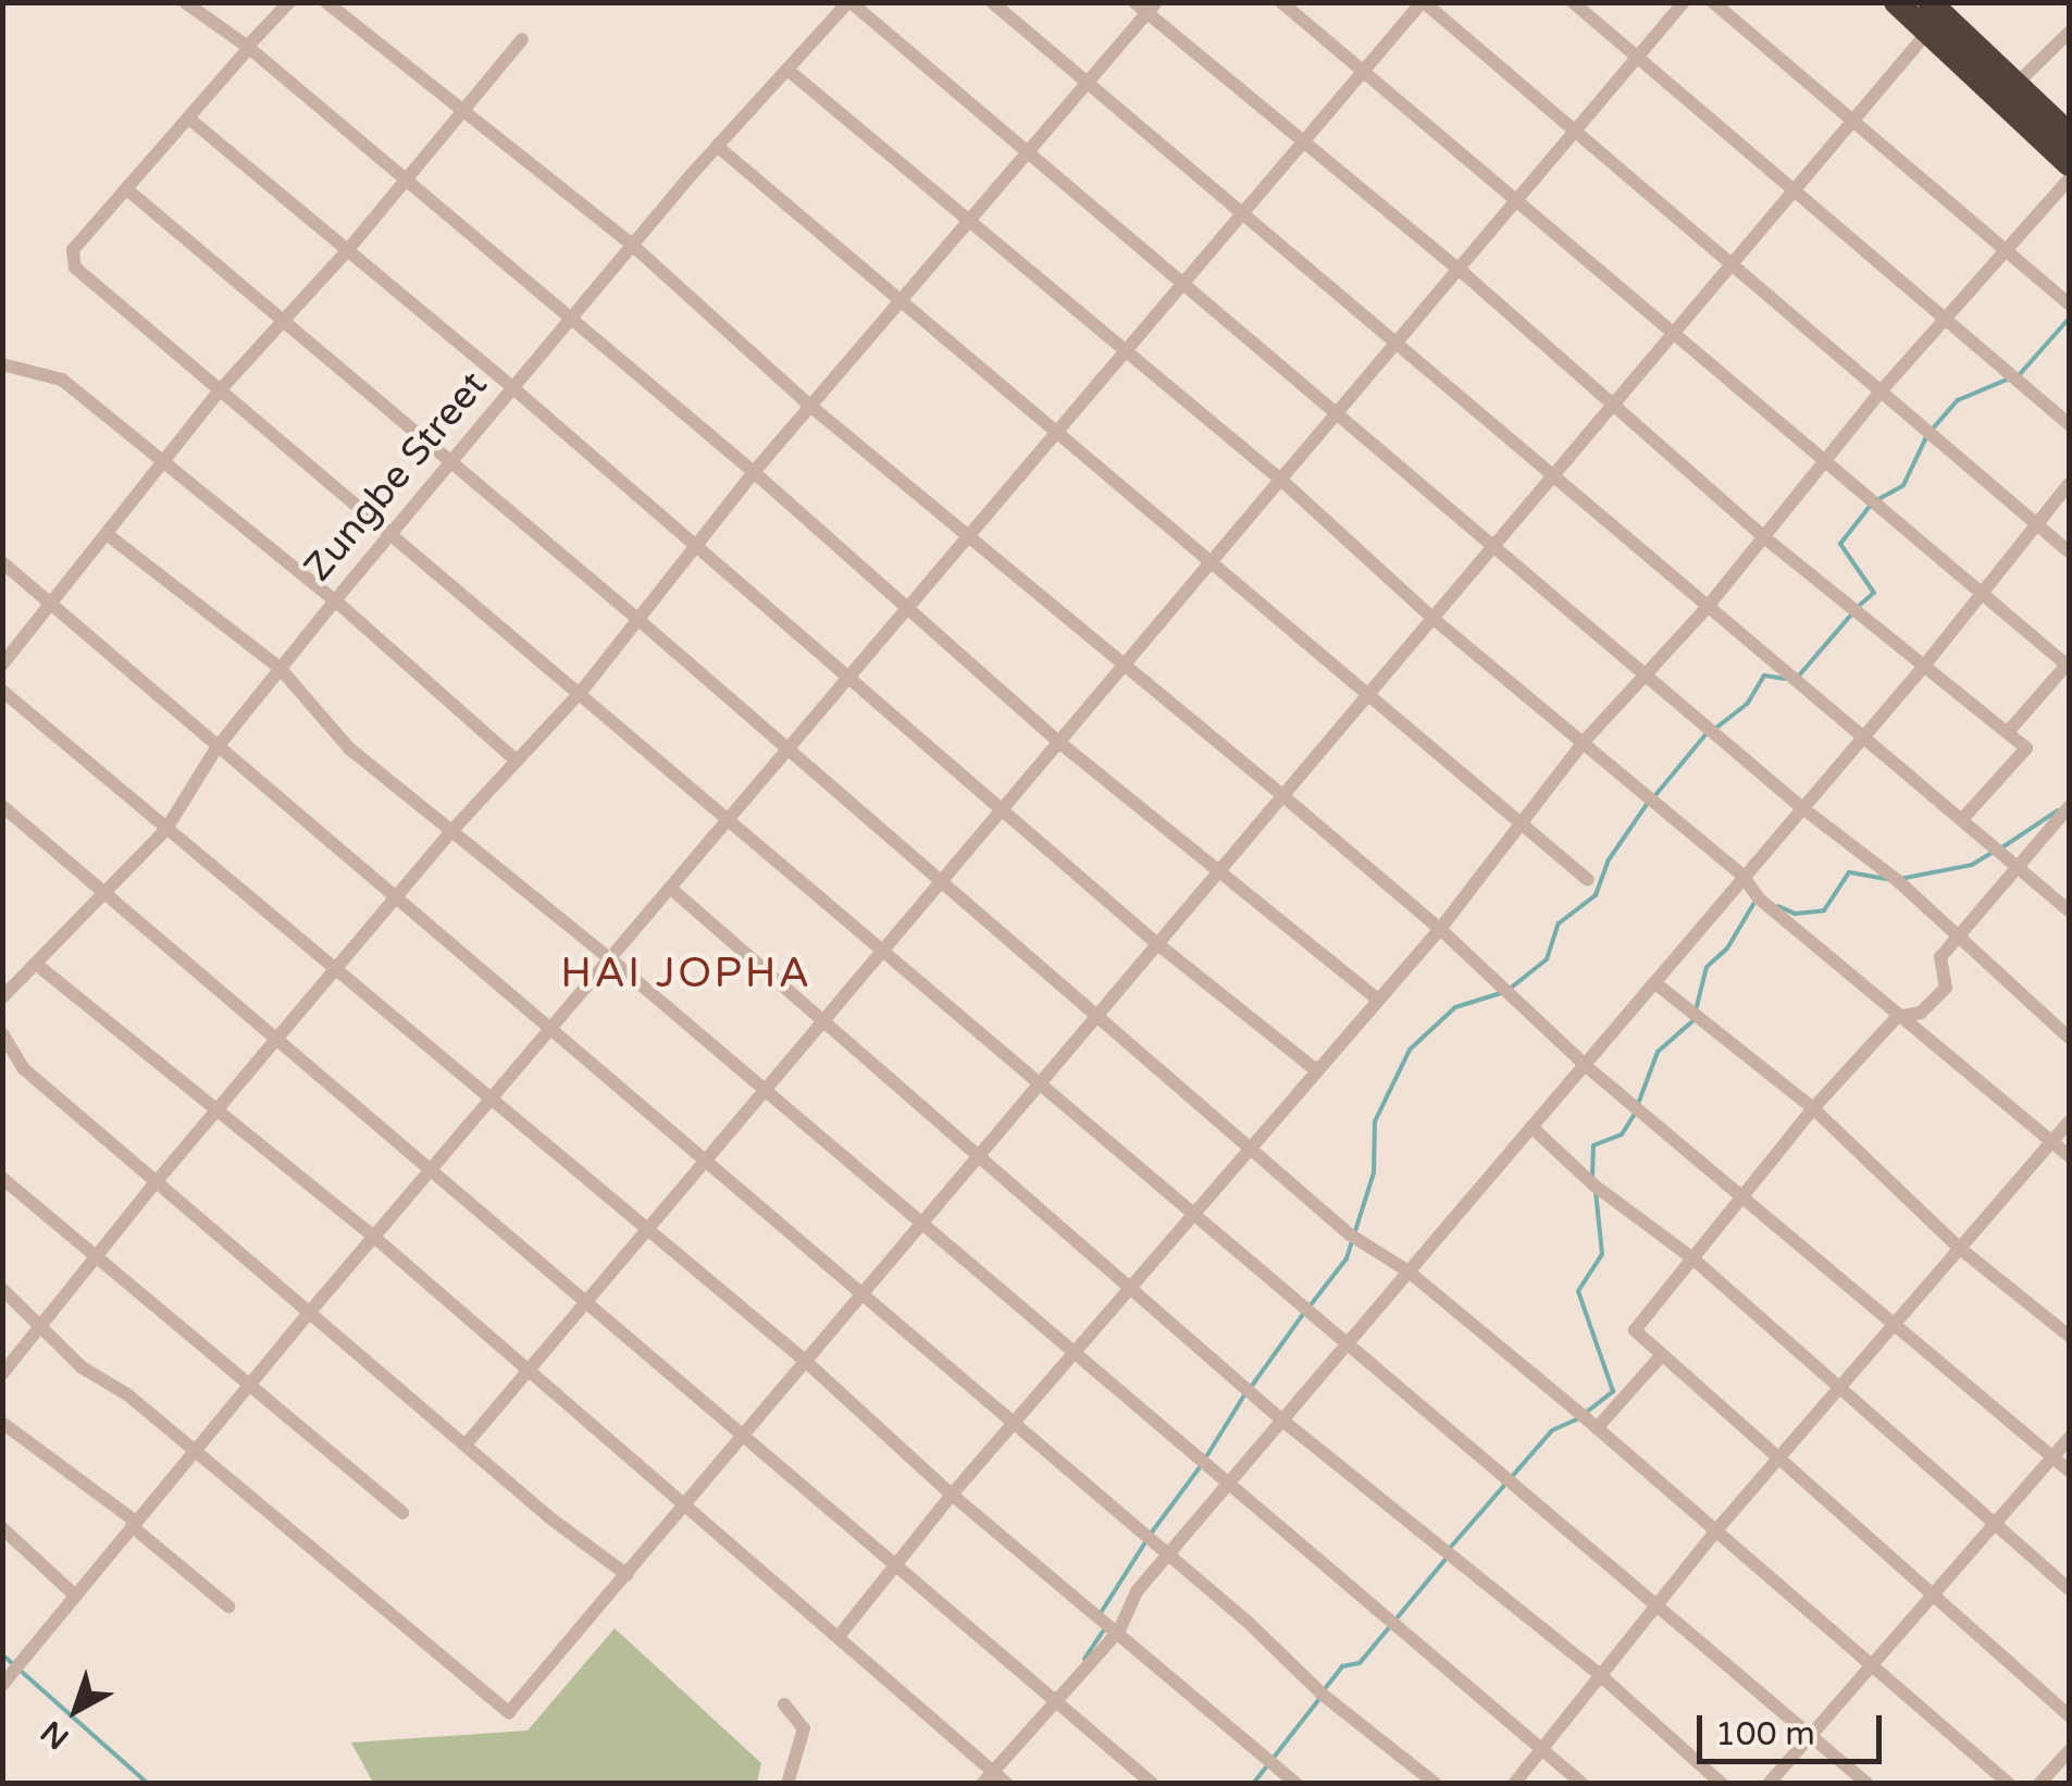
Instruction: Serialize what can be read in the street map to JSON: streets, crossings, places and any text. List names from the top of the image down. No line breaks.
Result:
{"streets":{"street":["Zungbe Street"]},"districts":["HAI JOPHA"],"scale_bar":"100 m","north":"bottom left"}
